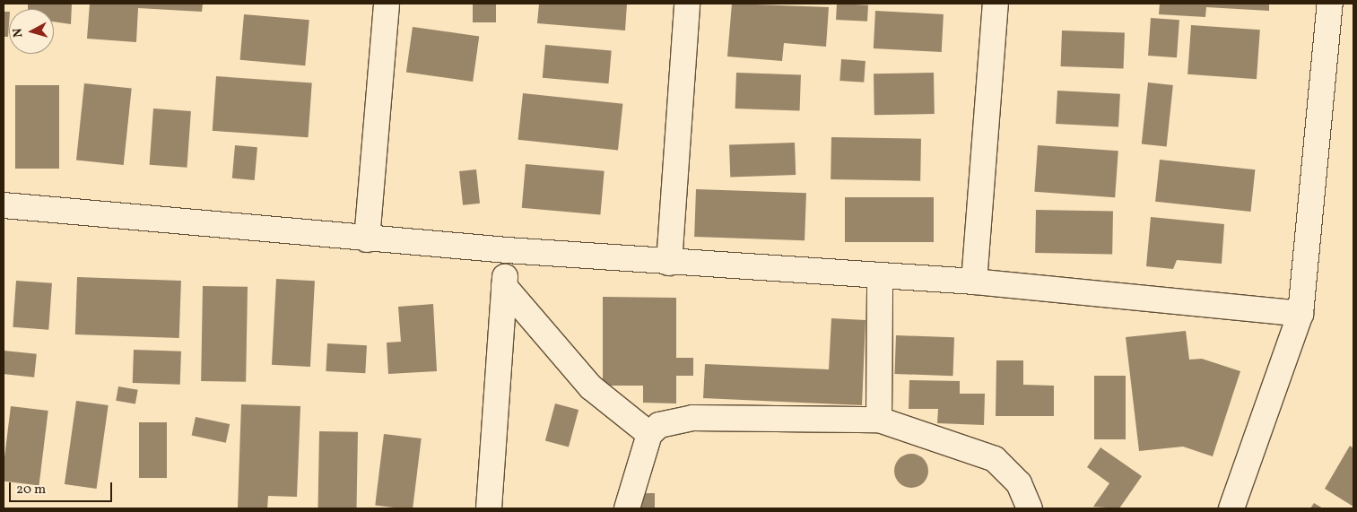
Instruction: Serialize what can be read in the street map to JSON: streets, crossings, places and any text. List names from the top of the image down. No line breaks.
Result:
{"scale_bar":"20 m","north":"left"}
